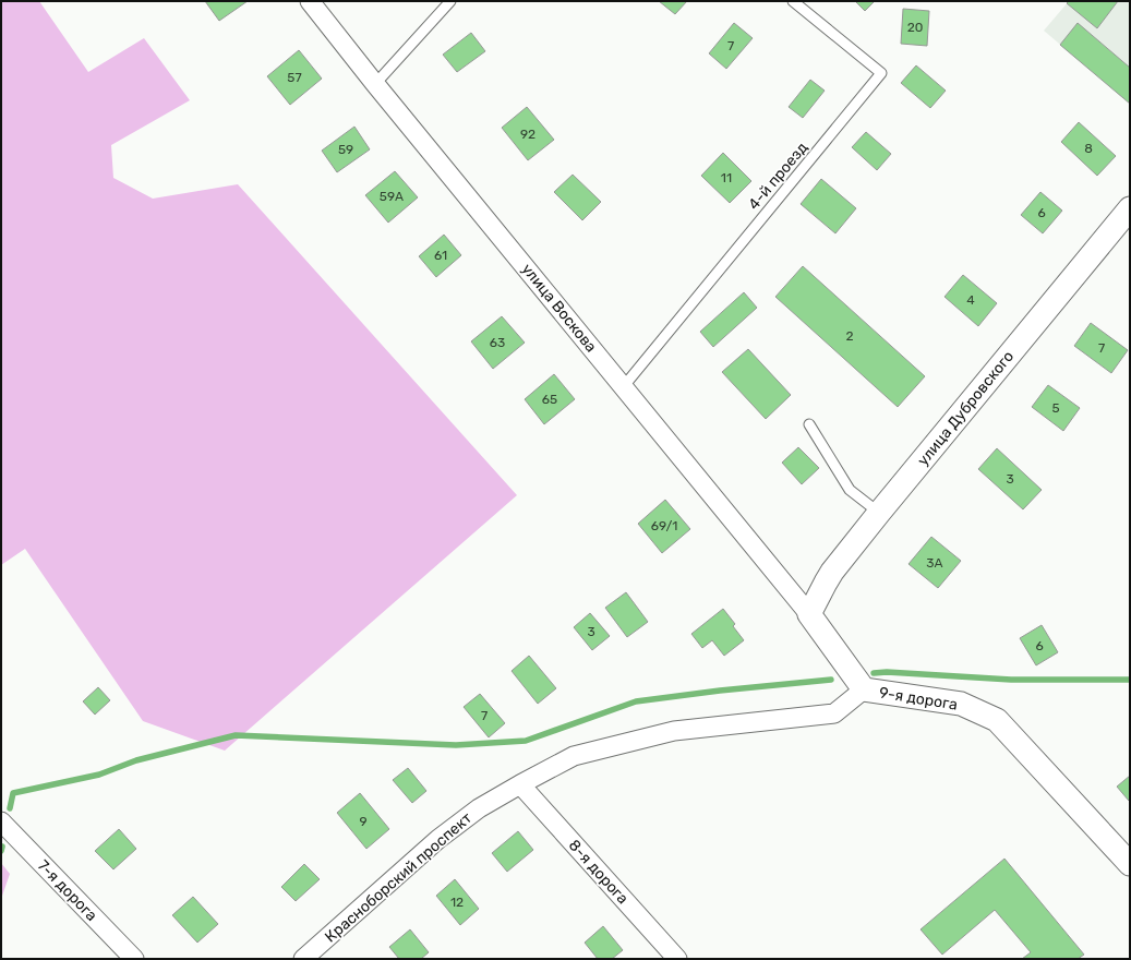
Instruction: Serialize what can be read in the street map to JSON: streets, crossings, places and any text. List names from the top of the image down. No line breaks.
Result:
{"streets":{"street":["улица Воскова","улица Дубровского","9-я дорога","8-я дорога","Красноборский проспект","7-я дорога"],"lane":["4-й проезд"]},"crossings":[["4-й проезд","улица Воскова"],["улица Воскова","улица Дубровского"],["улица Воскова","9-я дорога"],["улица Дубровского","9-я дорога"],["9-я дорога","Красноборский проспект"],["8-я дорога","Красноборский проспект"]],"house_numbers":["20","7","57","92","8","59","11","59А","6","61","4","2","63","7","65","5","3","69/1","3А","3","6","7","9","12"]}
